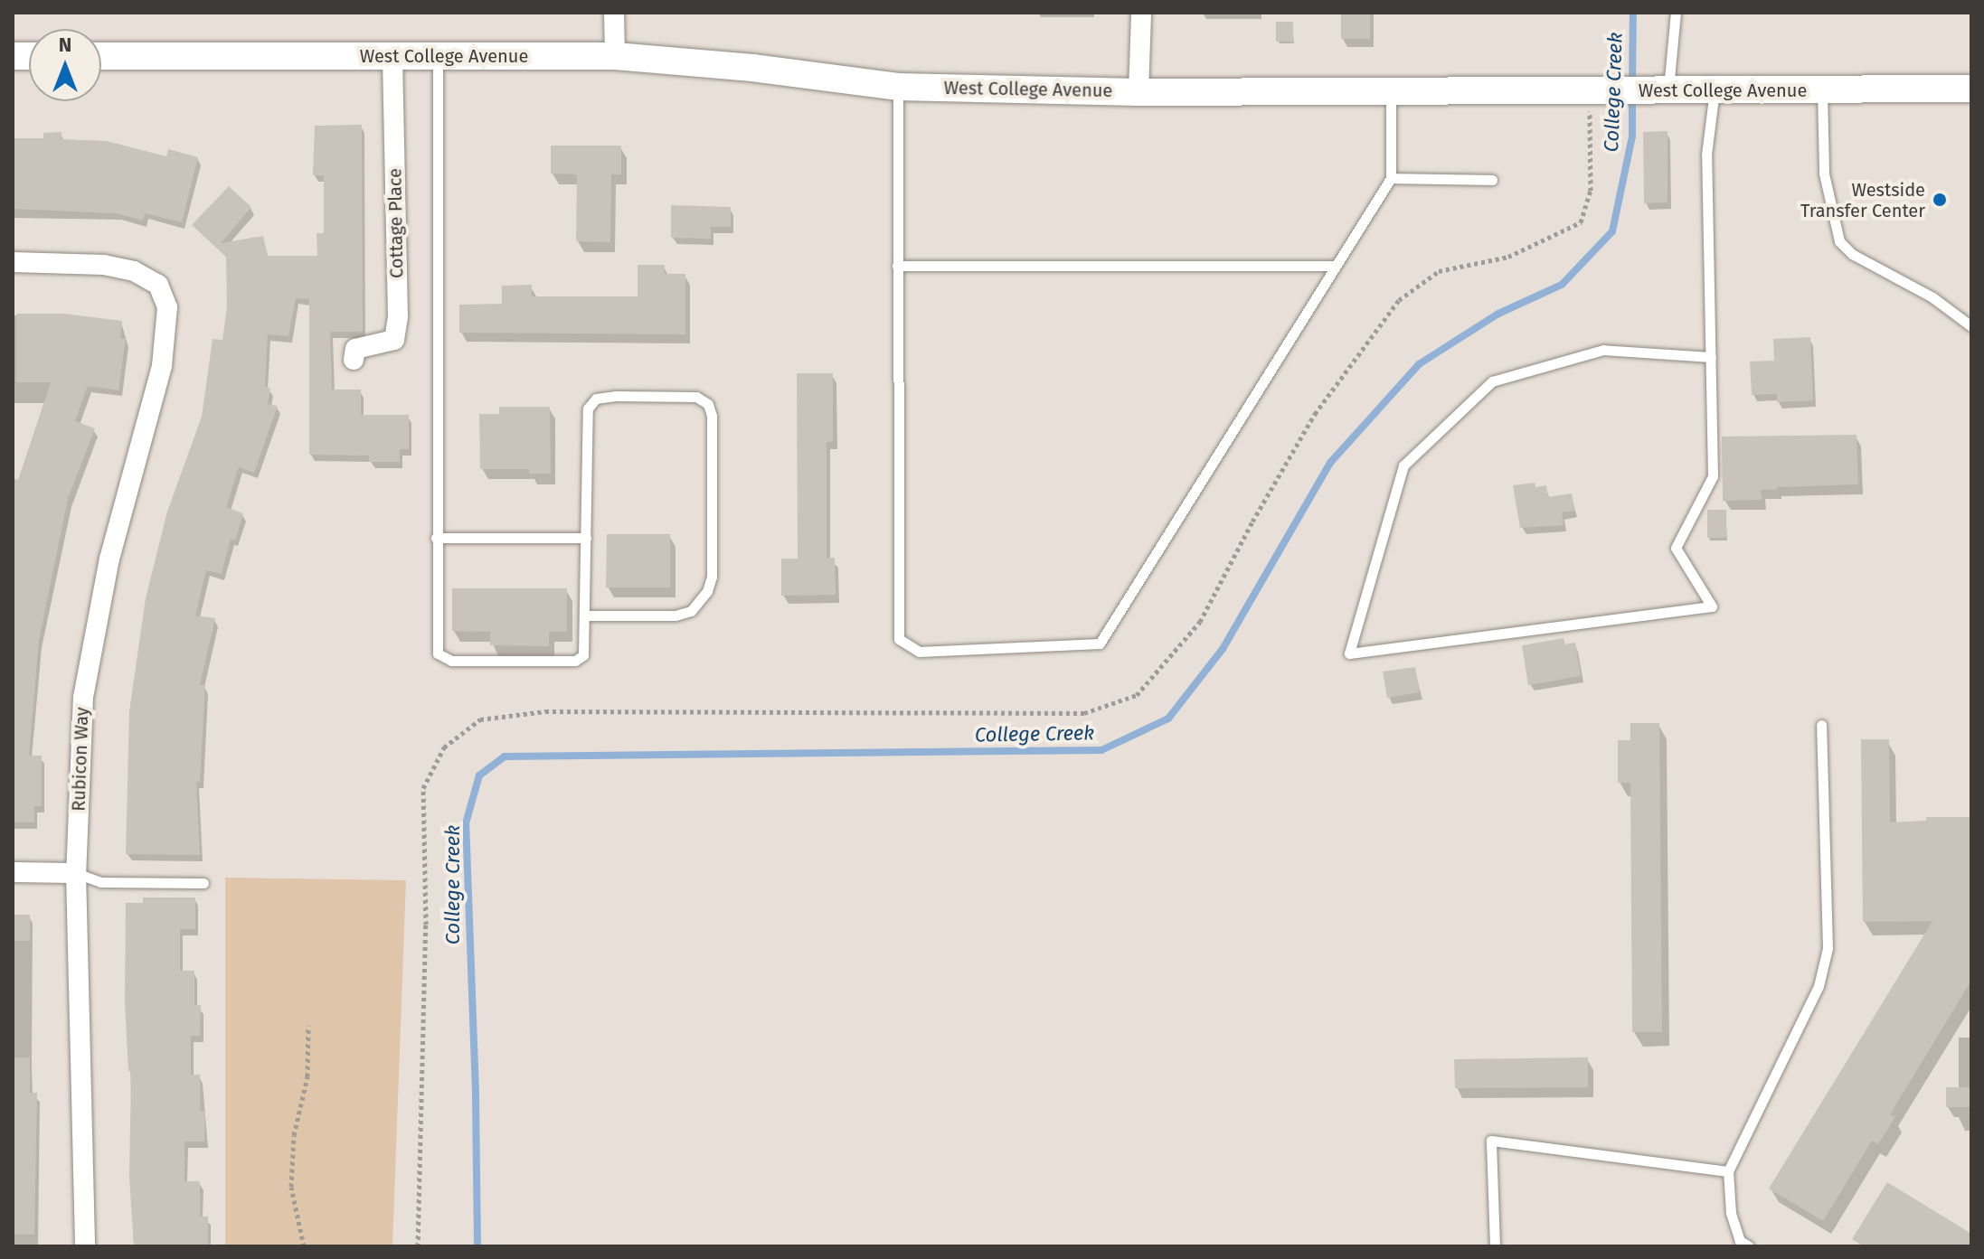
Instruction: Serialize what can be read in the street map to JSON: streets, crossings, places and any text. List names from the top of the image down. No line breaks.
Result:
{"streets":{"main road":["West College Avenue"],"street":["Cottage Place","Rubicon Way"]},"crossings":[["West College Avenue","Cottage Place"]],"water":["College Creek"],"places":["Westside Transfer Center"],"north":"top"}
